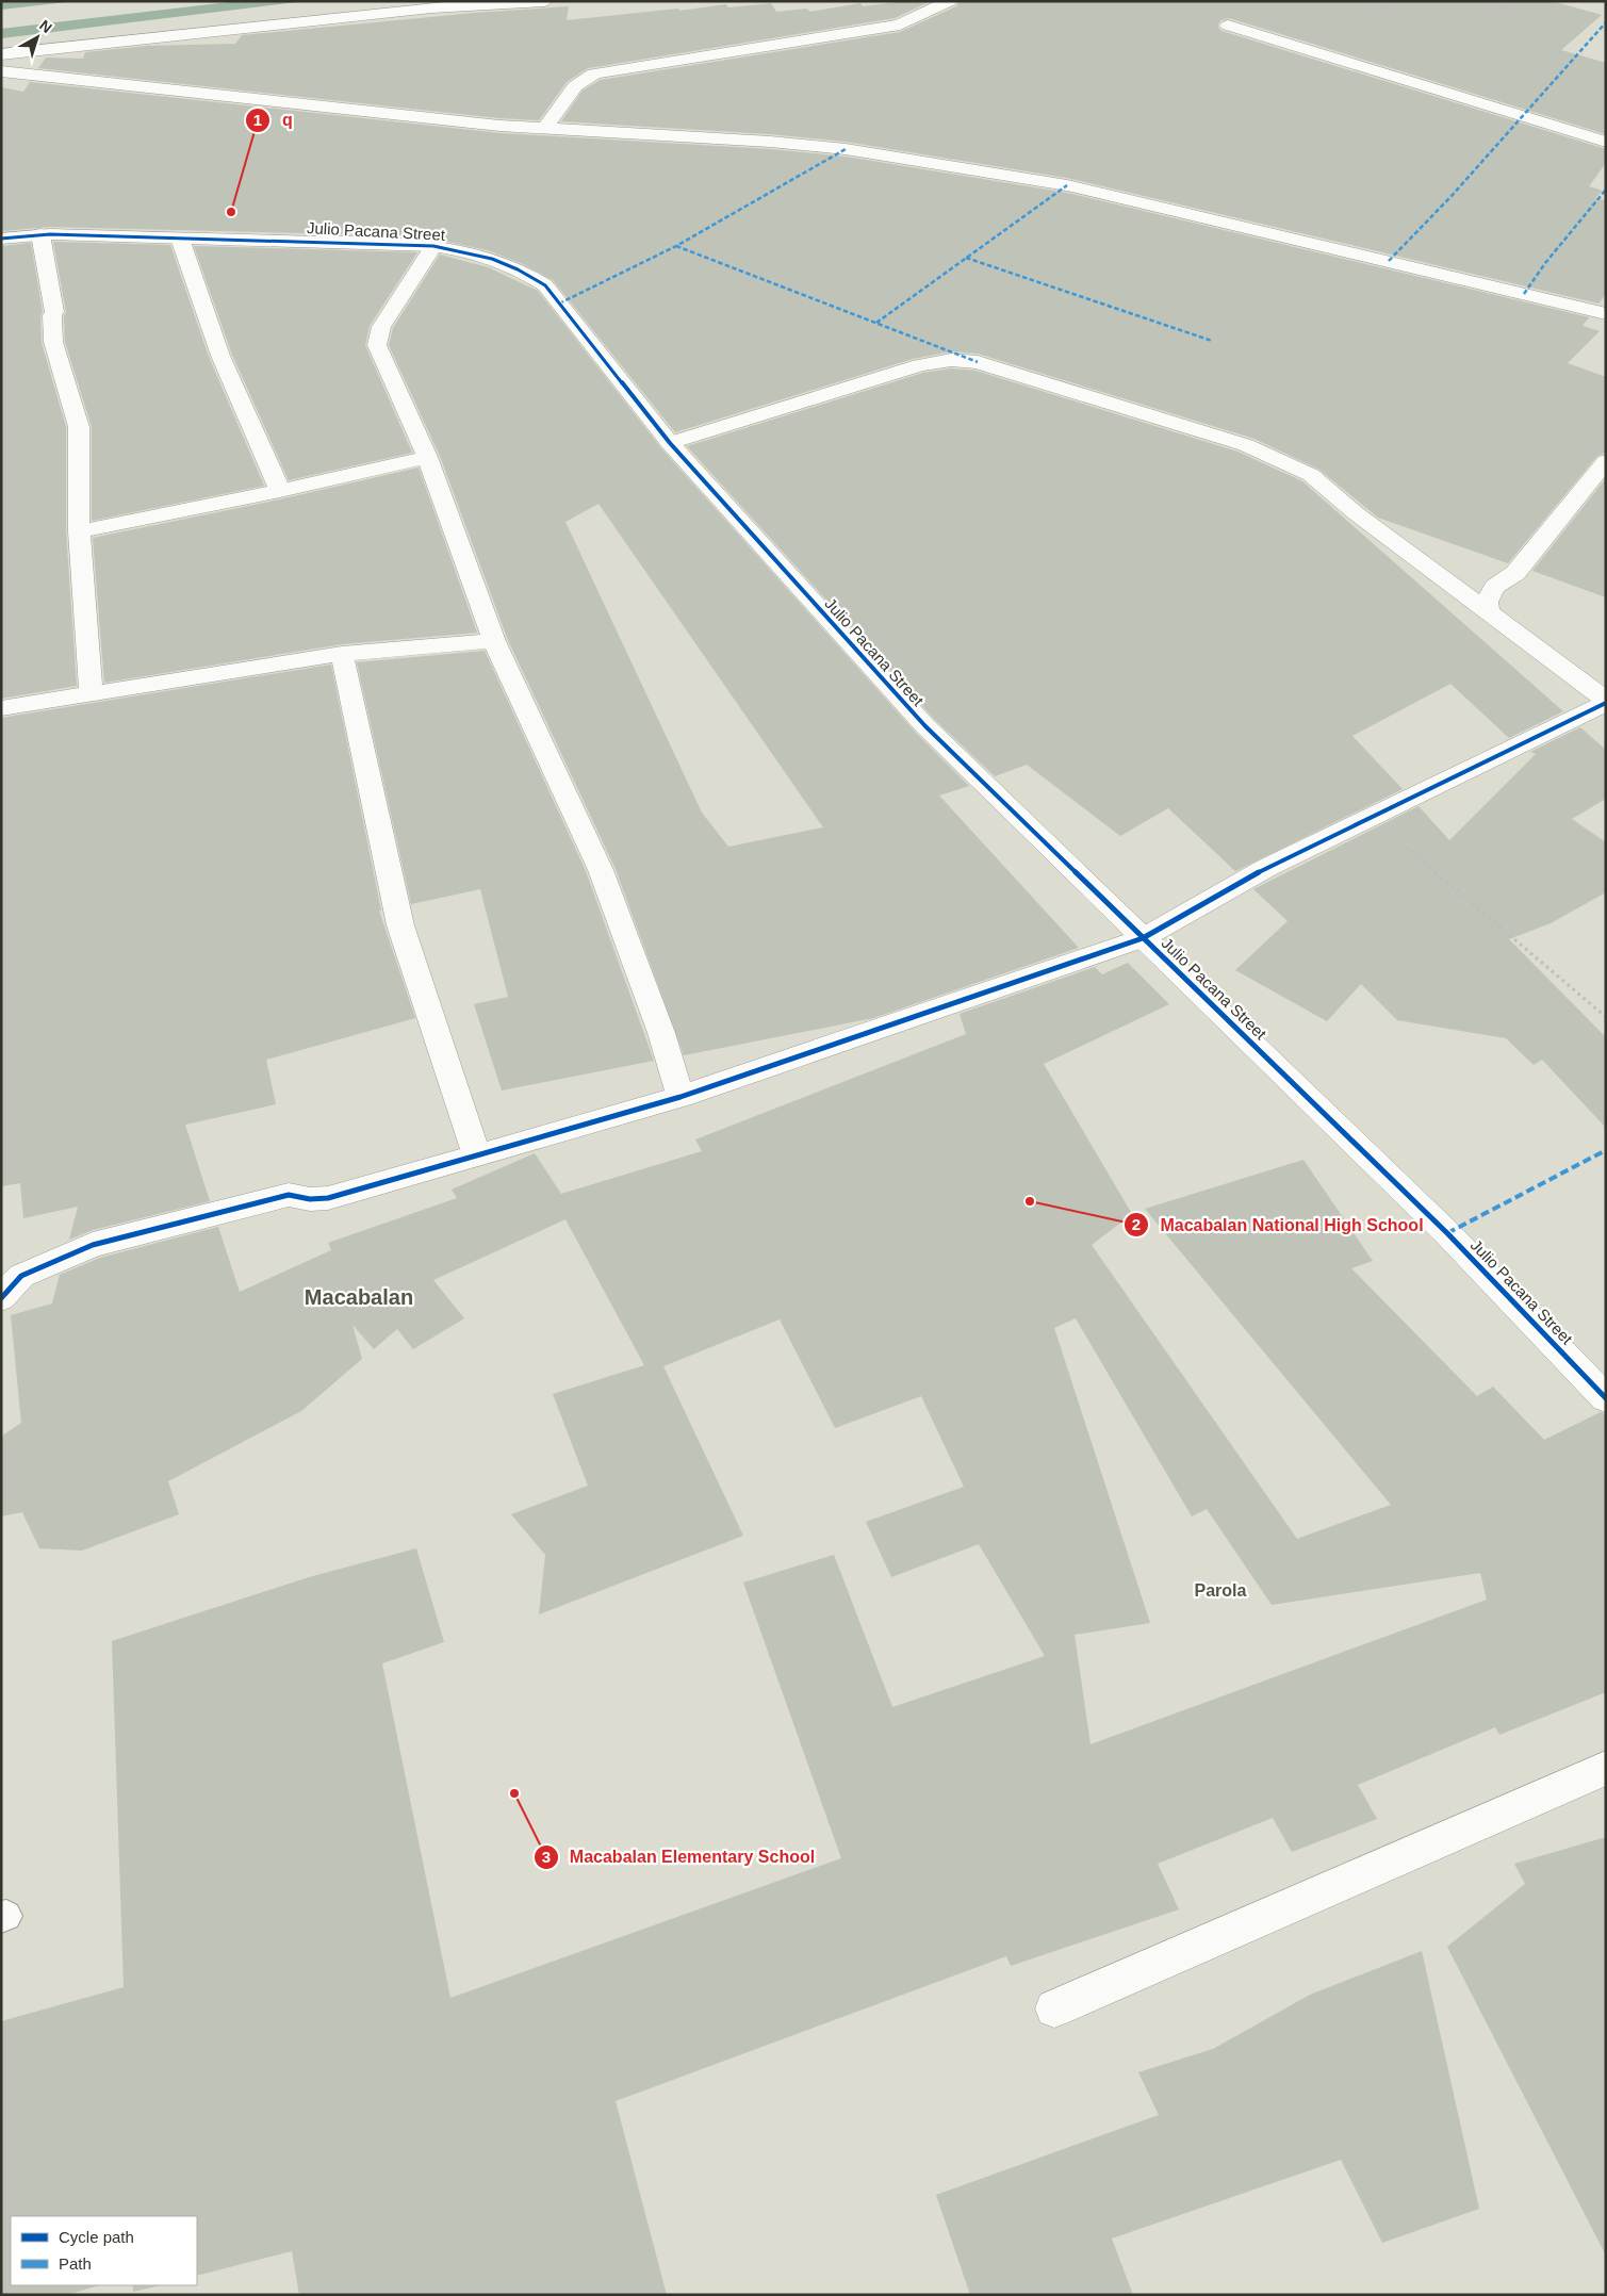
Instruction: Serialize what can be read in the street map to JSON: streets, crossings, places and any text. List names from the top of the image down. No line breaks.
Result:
{"streets":{"street":["Julio Pacana Street"]},"districts":["Macabalan","Parola"],"places":["q","Macabalan National High School","Macabalan Elementary School"],"legend":["Cycle path","Path"],"north":"top right"}
